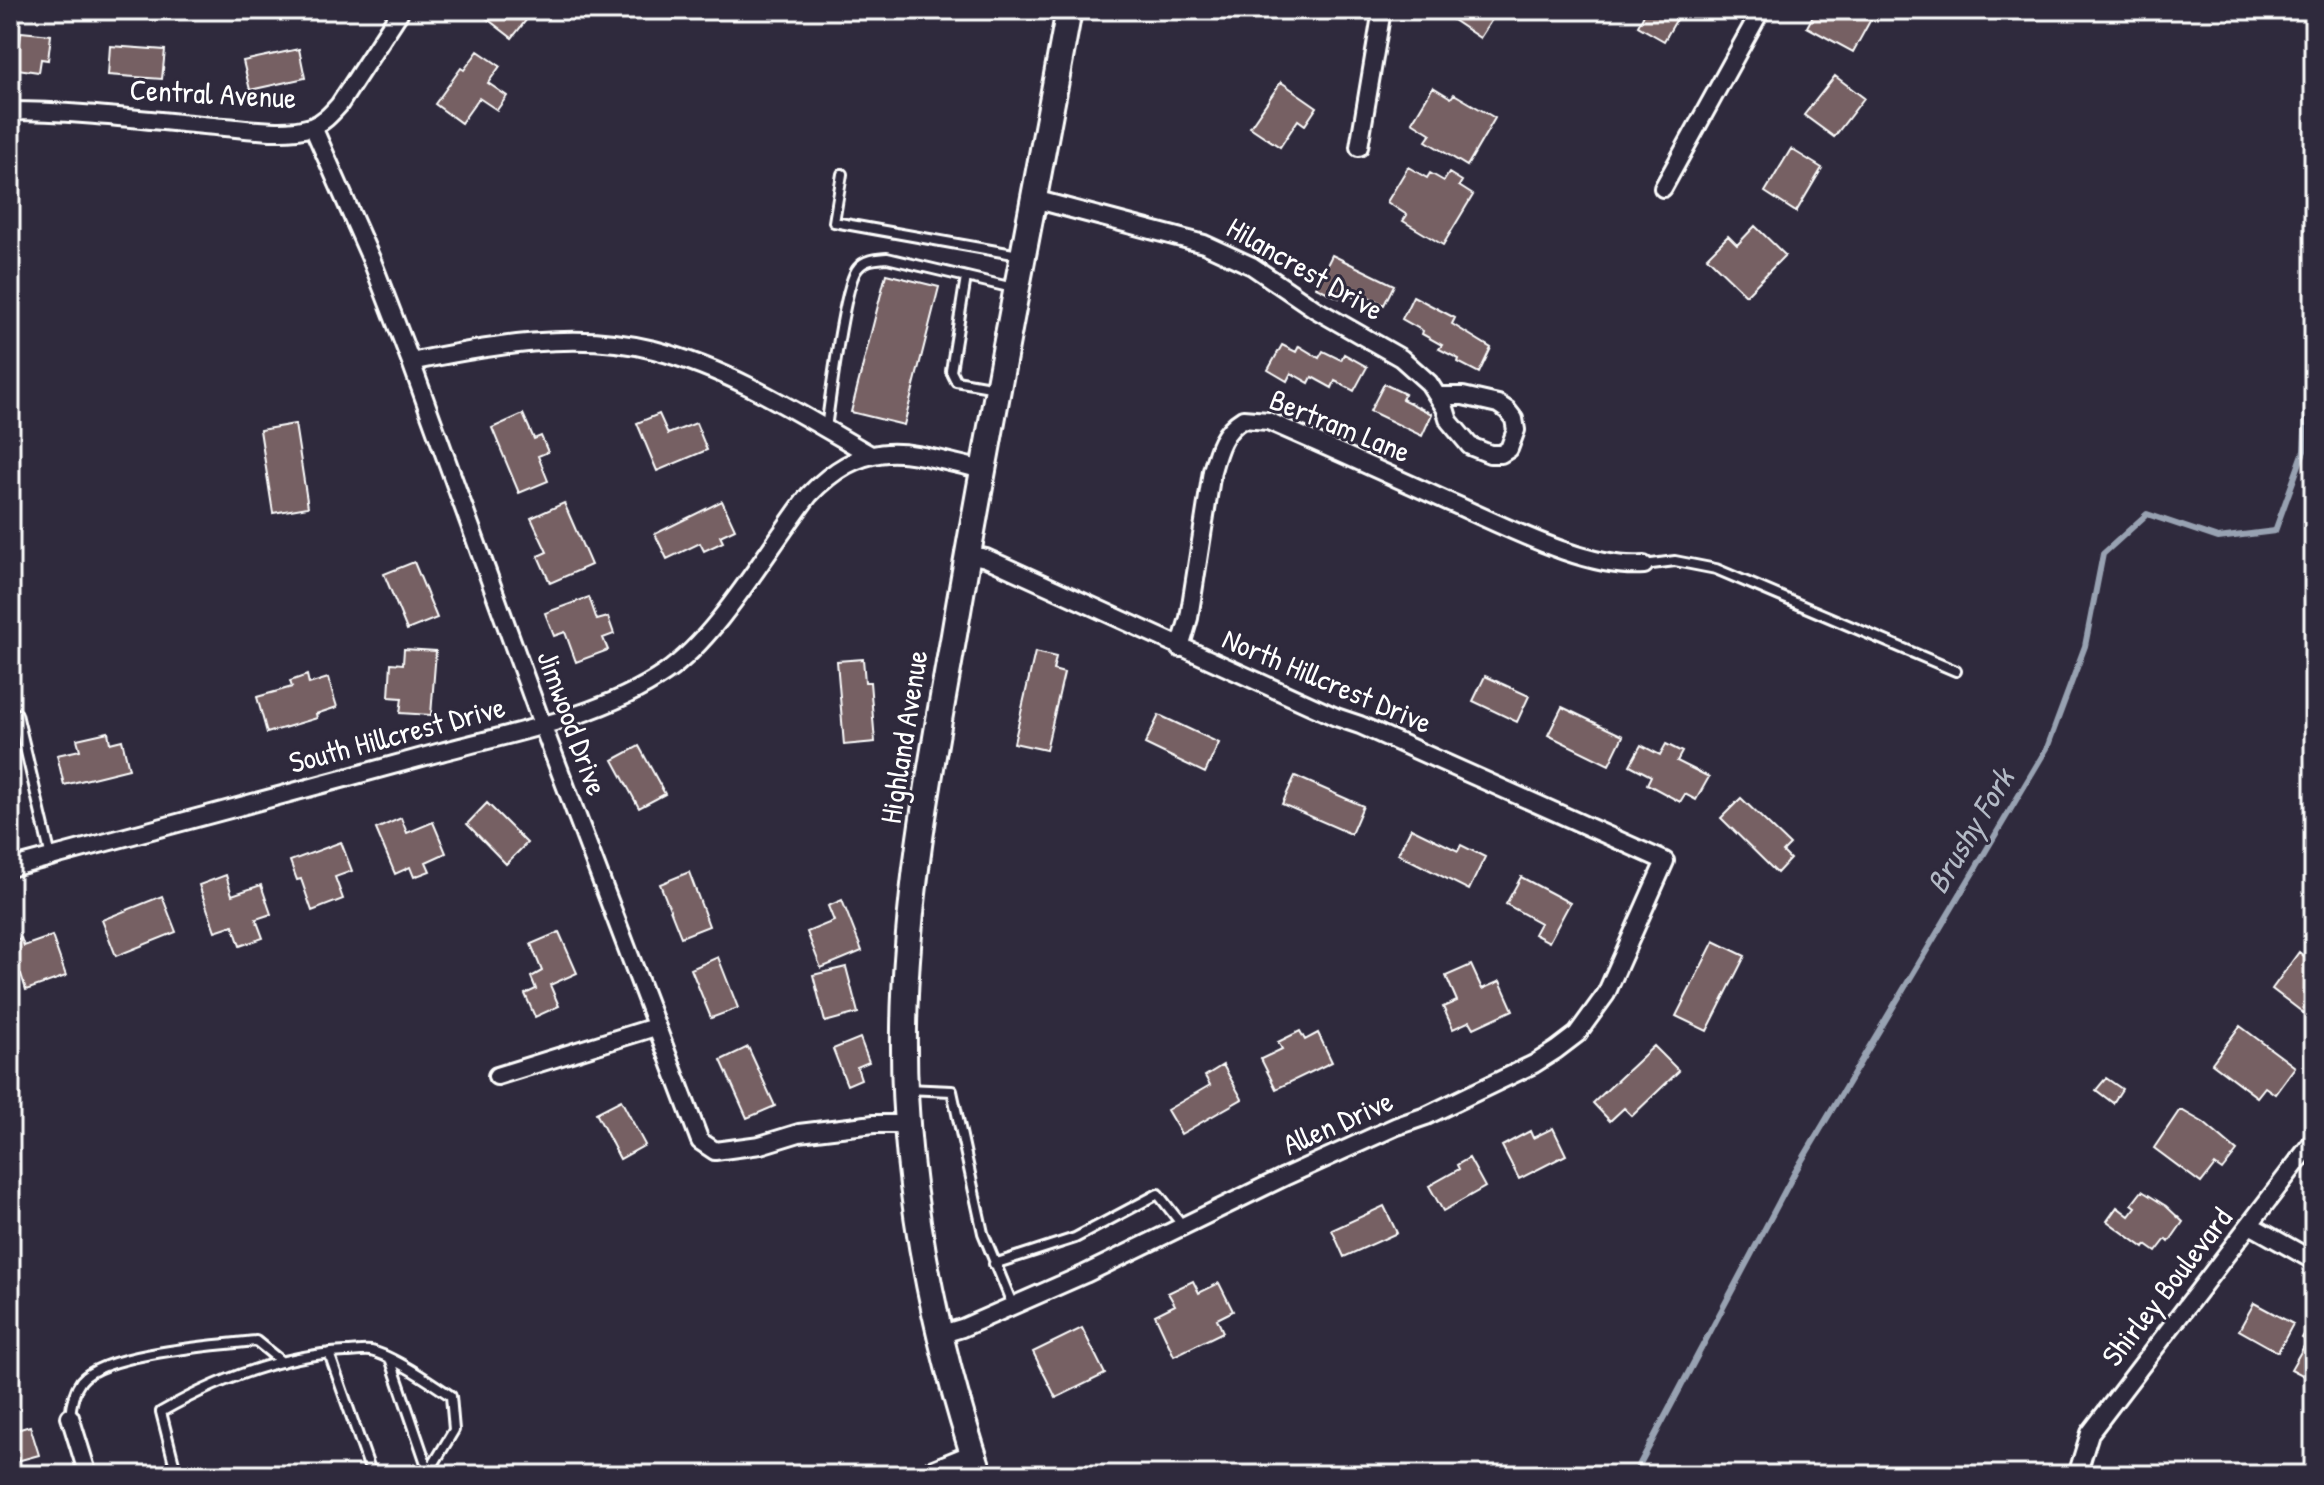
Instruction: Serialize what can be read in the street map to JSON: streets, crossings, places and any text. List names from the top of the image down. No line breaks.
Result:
{"streets":{"main road":["Highland Avenue"],"street":["Central Avenue","Hilancrest Drive","Bertram Lane","North Hillcrest Drive","Jimwood Drive","South Hillcrest Drive","Allen Drive","Shirley Boulevard"]},"crossings":[["Central Avenue","Jimwood Drive"],["Hilancrest Drive","Highland Avenue"],["Bertram Lane","North Hillcrest Drive"],["North Hillcrest Drive","Highland Avenue"],["North Hillcrest Drive","Allen Drive"],["Jimwood Drive","South Hillcrest Drive"],["Jimwood Drive","Highland Avenue"],["South Hillcrest Drive","Highland Avenue"],["Highland Avenue","Allen Drive"]],"water":["Brushy Fork"]}
